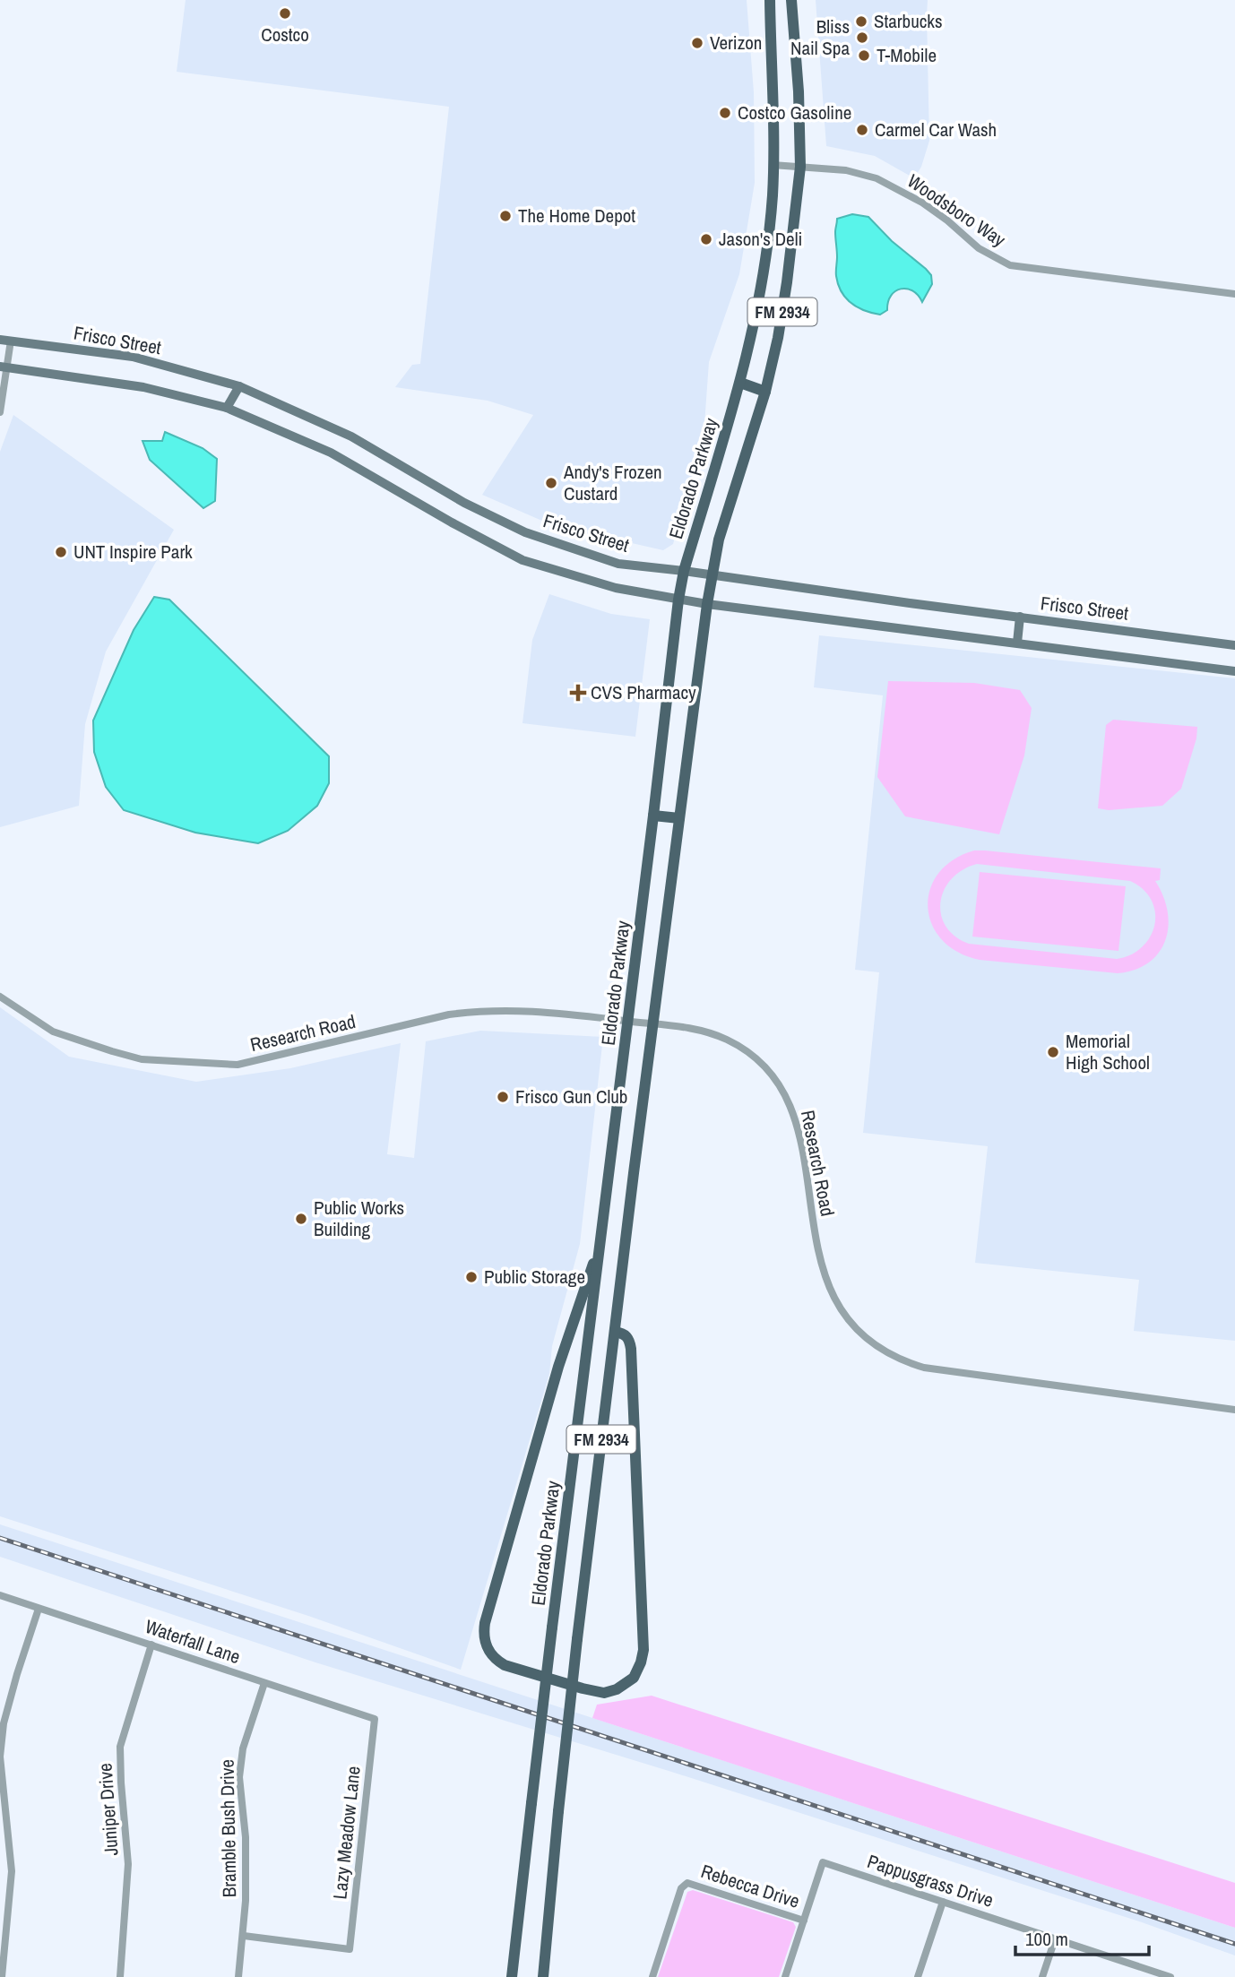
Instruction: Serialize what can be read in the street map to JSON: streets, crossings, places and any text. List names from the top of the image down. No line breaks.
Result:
{"streets":{"main road":["FM 2934","Eldorado Parkway"],"street":["Woodsboro Way","Frisco Street","Research Road","Waterfall Lane","Juniper Drive","Bramble Bush Drive","Lazy Meadow Lane","Pappusgrass Drive","Rebecca Drive"]},"crossings":[["Woodsboro Way","FM 2934"],["Woodsboro Way","Eldorado Parkway"],["FM 2934","Frisco Street"],["FM 2934","Research Road"],["Frisco Street","Eldorado Parkway"],["Eldorado Parkway","Research Road"],["Waterfall Lane","Juniper Drive"],["Waterfall Lane","Bramble Bush Drive"],["Waterfall Lane","Lazy Meadow Lane"],["Bramble Bush Drive","Lazy Meadow Lane"],["Pappusgrass Drive","Rebecca Drive"]],"places":{"other":["Costco","Starbucks","Bliss Nail Spa","Verizon","T-Mobile","Costco Gasoline","Carmel Car Wash","The Home Depot","Jason's Deli","Andy's Frozen Custard","UNT Inspire Park","Memorial High School","Frisco Gun Club","Public Works Building","Public Storage"],"health":["CVS Pharmacy"]},"scale_bar":"100 m"}
